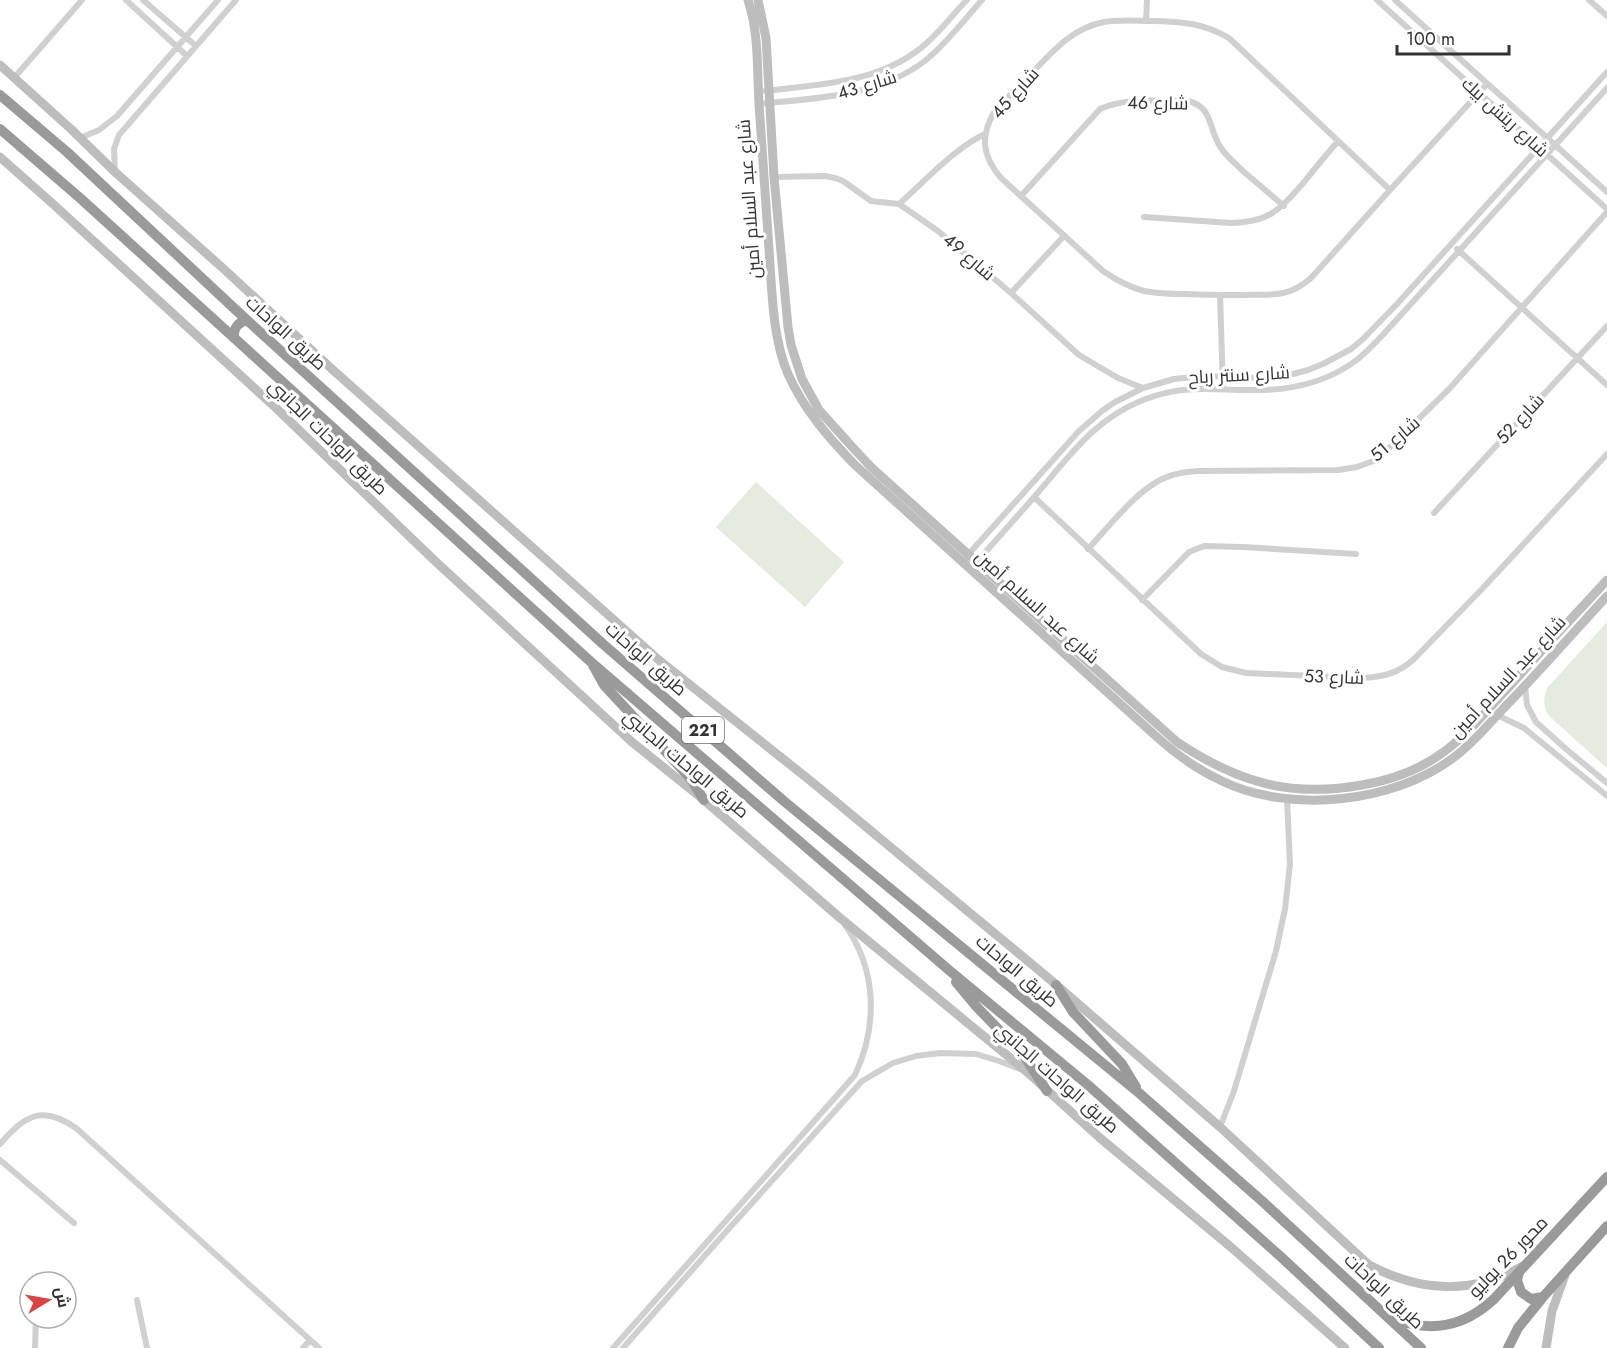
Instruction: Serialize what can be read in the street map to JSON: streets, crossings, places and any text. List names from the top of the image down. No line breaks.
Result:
{"streets":{"highway":["طريق الواحات","221","محور 26 يوليو"],"street":["شارع 43","شارع 45","شارع 46","شارع ريتش بيك","شارع عبد السلام أمين","شارع 49","شارع سنتر رباح","شارع 52","طريق الواحات الجانبي","شارع 51","شارع 53"]},"crossings":[["شارع 43","شارع عبد السلام أمين"],["شارع 45","شارع 46"],["شارع 45","شارع ريتش بيك"],["شارع ريتش بيك","شارع سنتر رباح"],["شارع ريتش بيك","شارع 51"],["شارع عبد السلام أمين","شارع 49"],["شارع عبد السلام أمين","شارع سنتر رباح"],["شارع 49","شارع سنتر رباح"],["طريق الواحات","محور 26 يوليو"],["شارع سنتر رباح","شارع 53"],["شارع 51","شارع 53"]],"scale_bar":"100 m","north":"right"}
